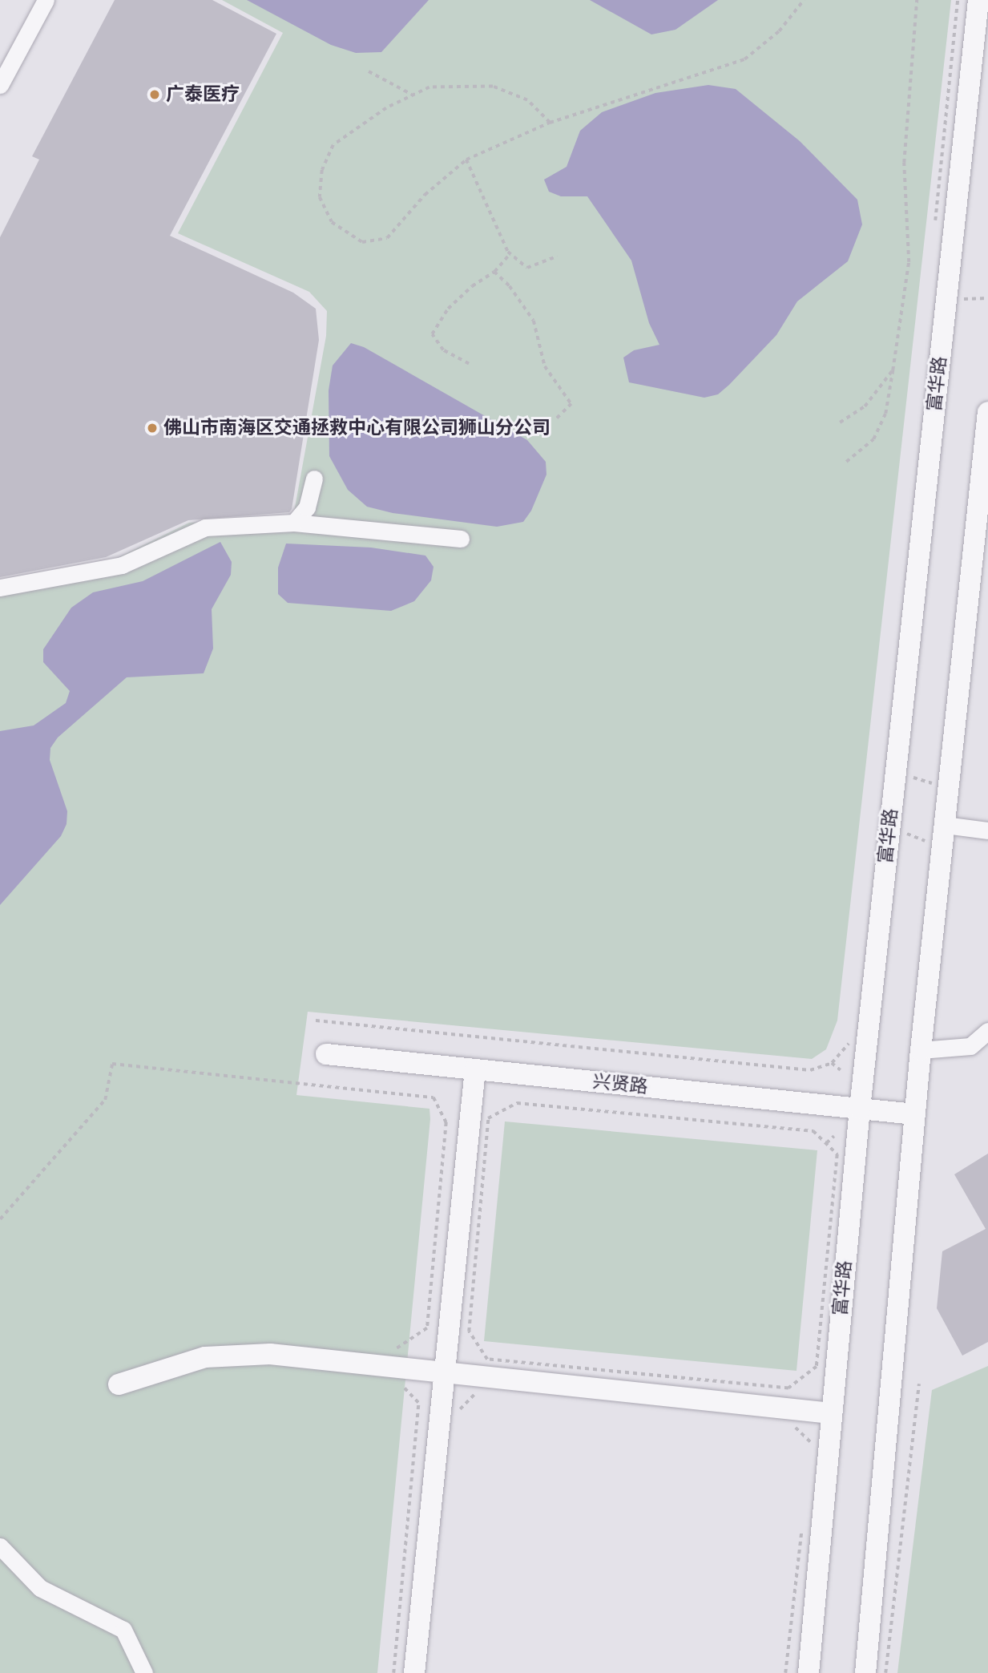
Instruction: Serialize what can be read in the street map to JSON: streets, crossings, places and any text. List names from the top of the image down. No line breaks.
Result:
{"streets":{"street":["富华路","兴贤路"]},"crossings":[["富华路","兴贤路"]],"places":["广泰医疗","佛山市南海区交通拯救中心有限公司狮山分公司"]}
